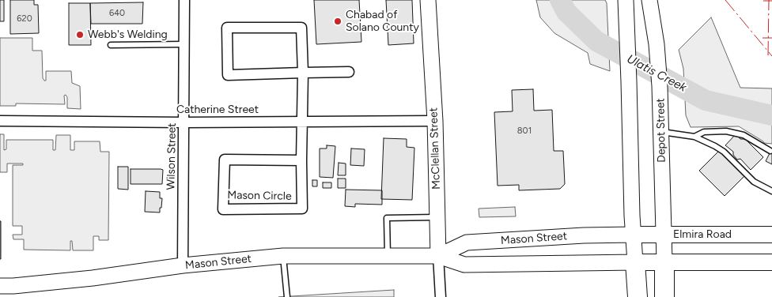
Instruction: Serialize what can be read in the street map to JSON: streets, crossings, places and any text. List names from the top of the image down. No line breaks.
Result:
{"streets":{"main road":["Depot Street","McClellan Street","Elmira Road","Mason Street"],"street":["Catherine Street","Wilson Street","Mason Circle"]},"crossings":[["Catherine Street","McClellan Street"],["Catherine Street","Wilson Street"],["Catherine Street","Mason Circle"],["Depot Street","Elmira Road"],["McClellan Street","Mason Street"],["Wilson Street","Mason Street"],["Elmira Road","Mason Street"]],"water":["Ulatis Creek"],"places":["Chabad of Solano County","Webb's Welding"],"house_numbers":["640","620","801"]}
